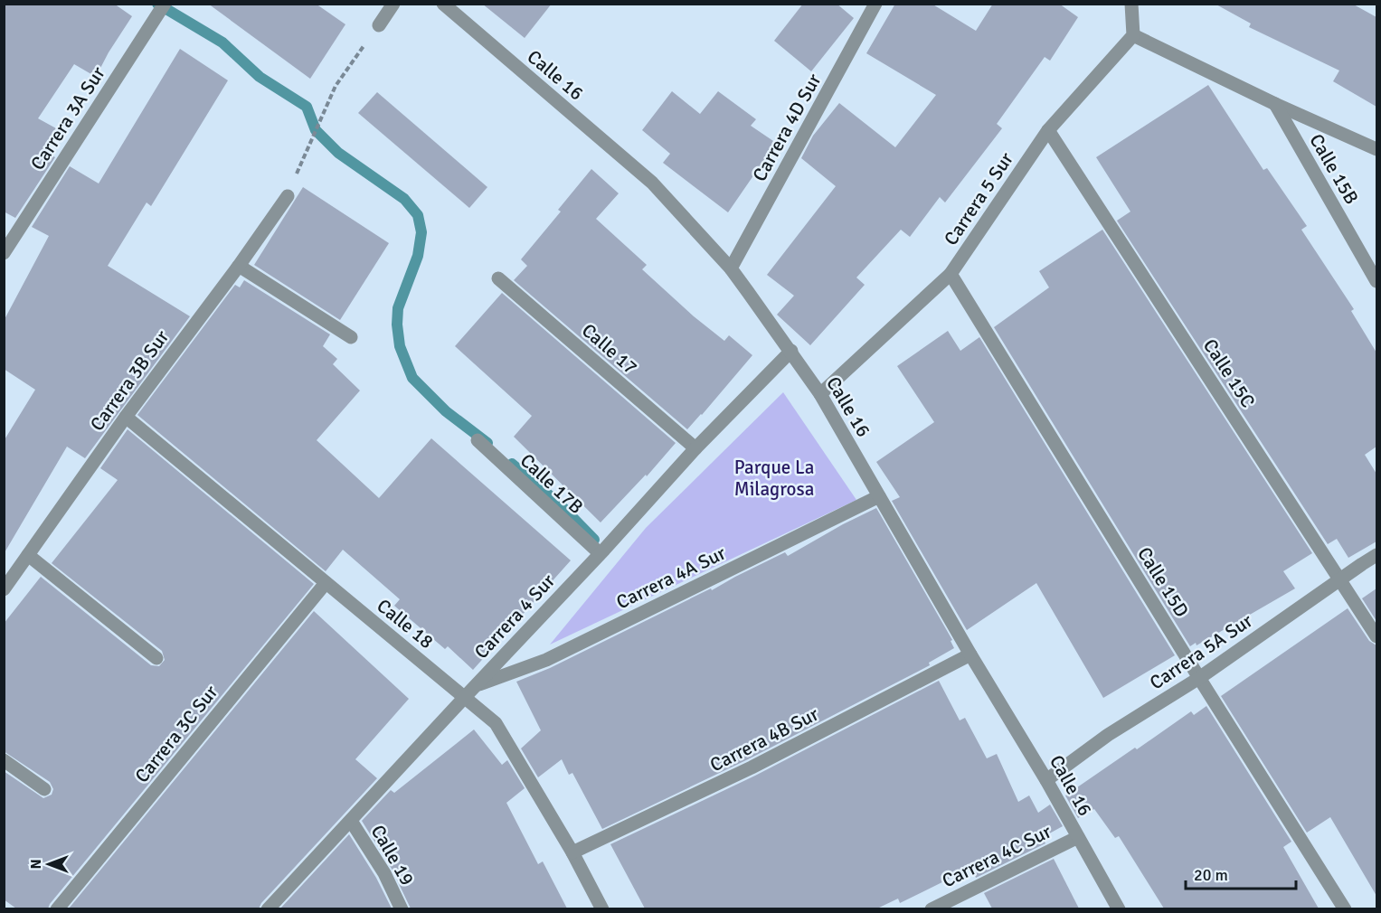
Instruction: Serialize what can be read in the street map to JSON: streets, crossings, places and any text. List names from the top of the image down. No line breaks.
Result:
{"streets":{"street":["Calle 16","Carrera 3A Sur","Carrera 4D Sur","Calle 15B","Carrera 5 Sur","Calle 17","Calle 15C","Carrera 3B Sur","Calle 17B","Carrera 4A Sur","Calle 15D","Carrera 4 Sur","Calle 18","Carrera 5A Sur","Carrera 3C Sur","Carrera 4B Sur","Calle 19","Carrera 4C Sur"]},"crossings":[["Calle 16","Carrera 4D Sur"],["Calle 16","Carrera 5 Sur"],["Calle 16","Carrera 4A Sur"],["Calle 16","Carrera 4 Sur"],["Calle 16","Carrera 5A Sur"],["Calle 16","Carrera 4B Sur"],["Calle 16","Carrera 4C Sur"],["Carrera 5 Sur","Calle 15C"],["Carrera 5 Sur","Calle 15D"],["Calle 17","Carrera 4 Sur"],["Calle 15C","Carrera 5A Sur"],["Carrera 3B Sur","Calle 18"],["Calle 17B","Carrera 4 Sur"],["Carrera 4A Sur","Carrera 4 Sur"],["Calle 15D","Carrera 5A Sur"],["Carrera 4 Sur","Calle 18"],["Carrera 4 Sur","Calle 19"],["Calle 18","Carrera 3C Sur"],["Calle 18","Carrera 4B Sur"]],"parks":["Parque La Milagrosa"],"scale_bar":"20 m","north":"left"}
